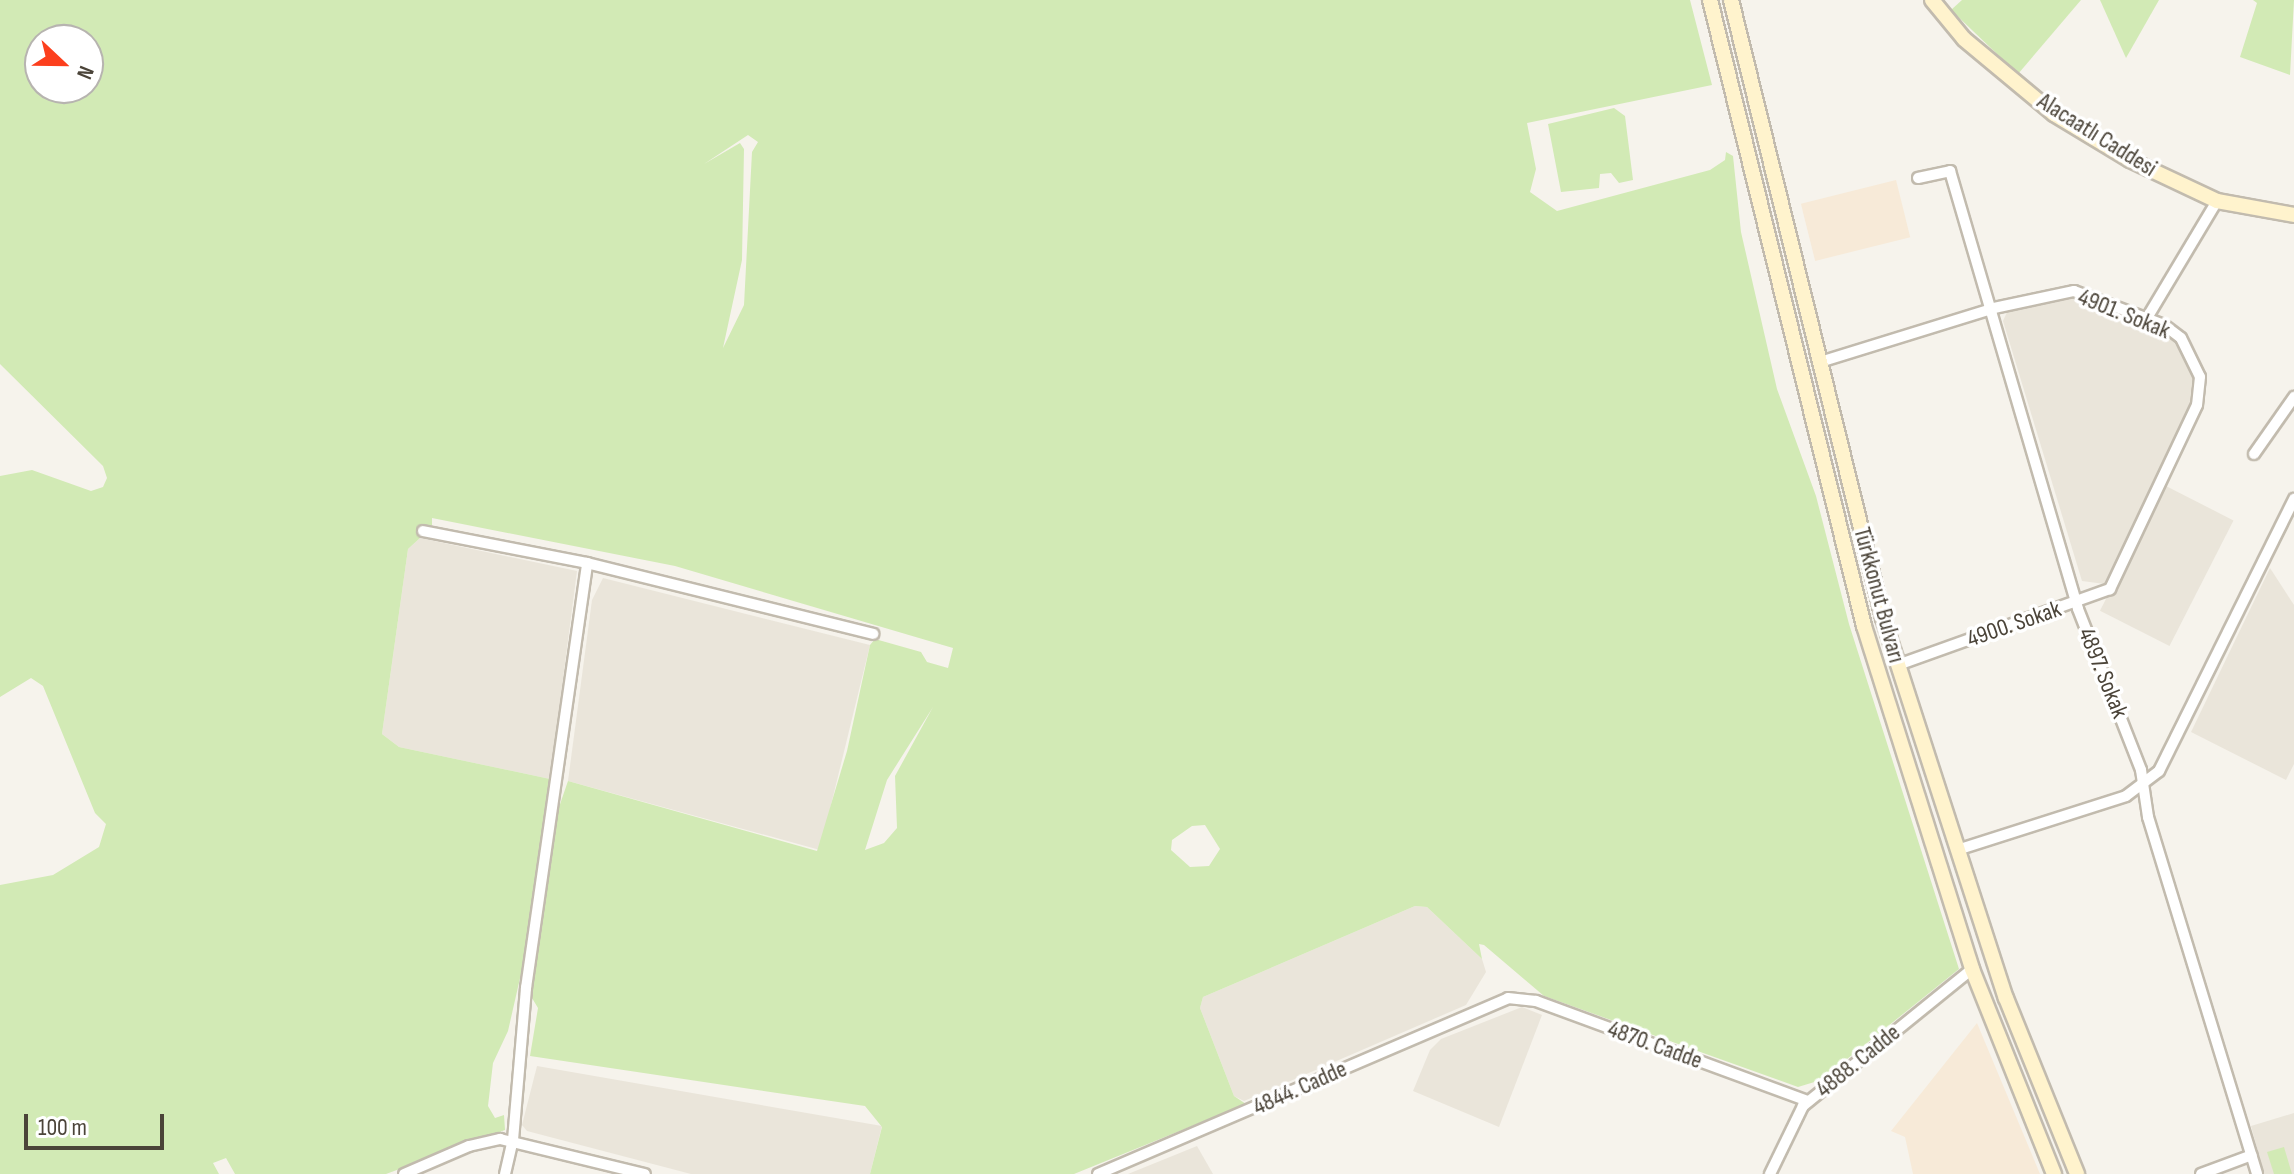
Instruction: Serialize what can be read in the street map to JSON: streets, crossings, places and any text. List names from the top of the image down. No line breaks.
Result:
{"streets":{"street":["Alacaatlı Caddesi","4901. Sokak","Türkkonut Bulvarı","4900. Sokak","4897. Sokak","4870. Cadde","4888. Cadde","4844. Cadde"]},"crossings":[["4901. Sokak","Türkkonut Bulvarı"],["4901. Sokak","4900. Sokak"],["4901. Sokak","4897. Sokak"],["Türkkonut Bulvarı","4900. Sokak"],["Türkkonut Bulvarı","4888. Cadde"],["4900. Sokak","4897. Sokak"],["4870. Cadde","4888. Cadde"],["4870. Cadde","4844. Cadde"]],"scale_bar":"100 m","north":"right"}
